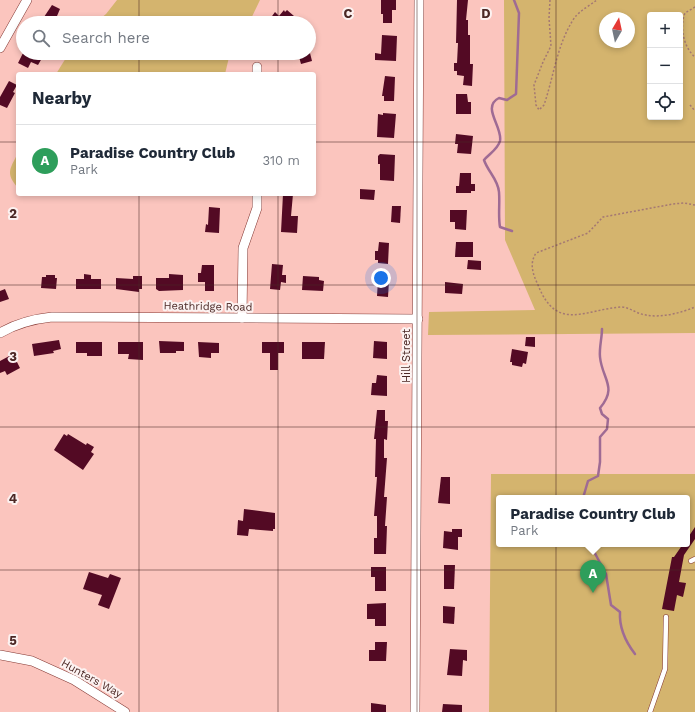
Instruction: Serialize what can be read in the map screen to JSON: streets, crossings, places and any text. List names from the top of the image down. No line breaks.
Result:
{"streets":{"street":["Heathridge Road","Hill Street","Hunters Way"]},"crossings":[["Heathridge Road","Hill Street"]],"north":"top","page":{"map_buttons":["+","−"],"search":"Search here","heading":"Nearby","list":[{"mark":"A","name":"Paradise Country Club","note":"Park","value":"310 m"}],"popup":["Paradise Country Club","Park"],"pins":"A"},"grid":{"columns":["C","D"],"rows":["2","3","4","5"]}}
